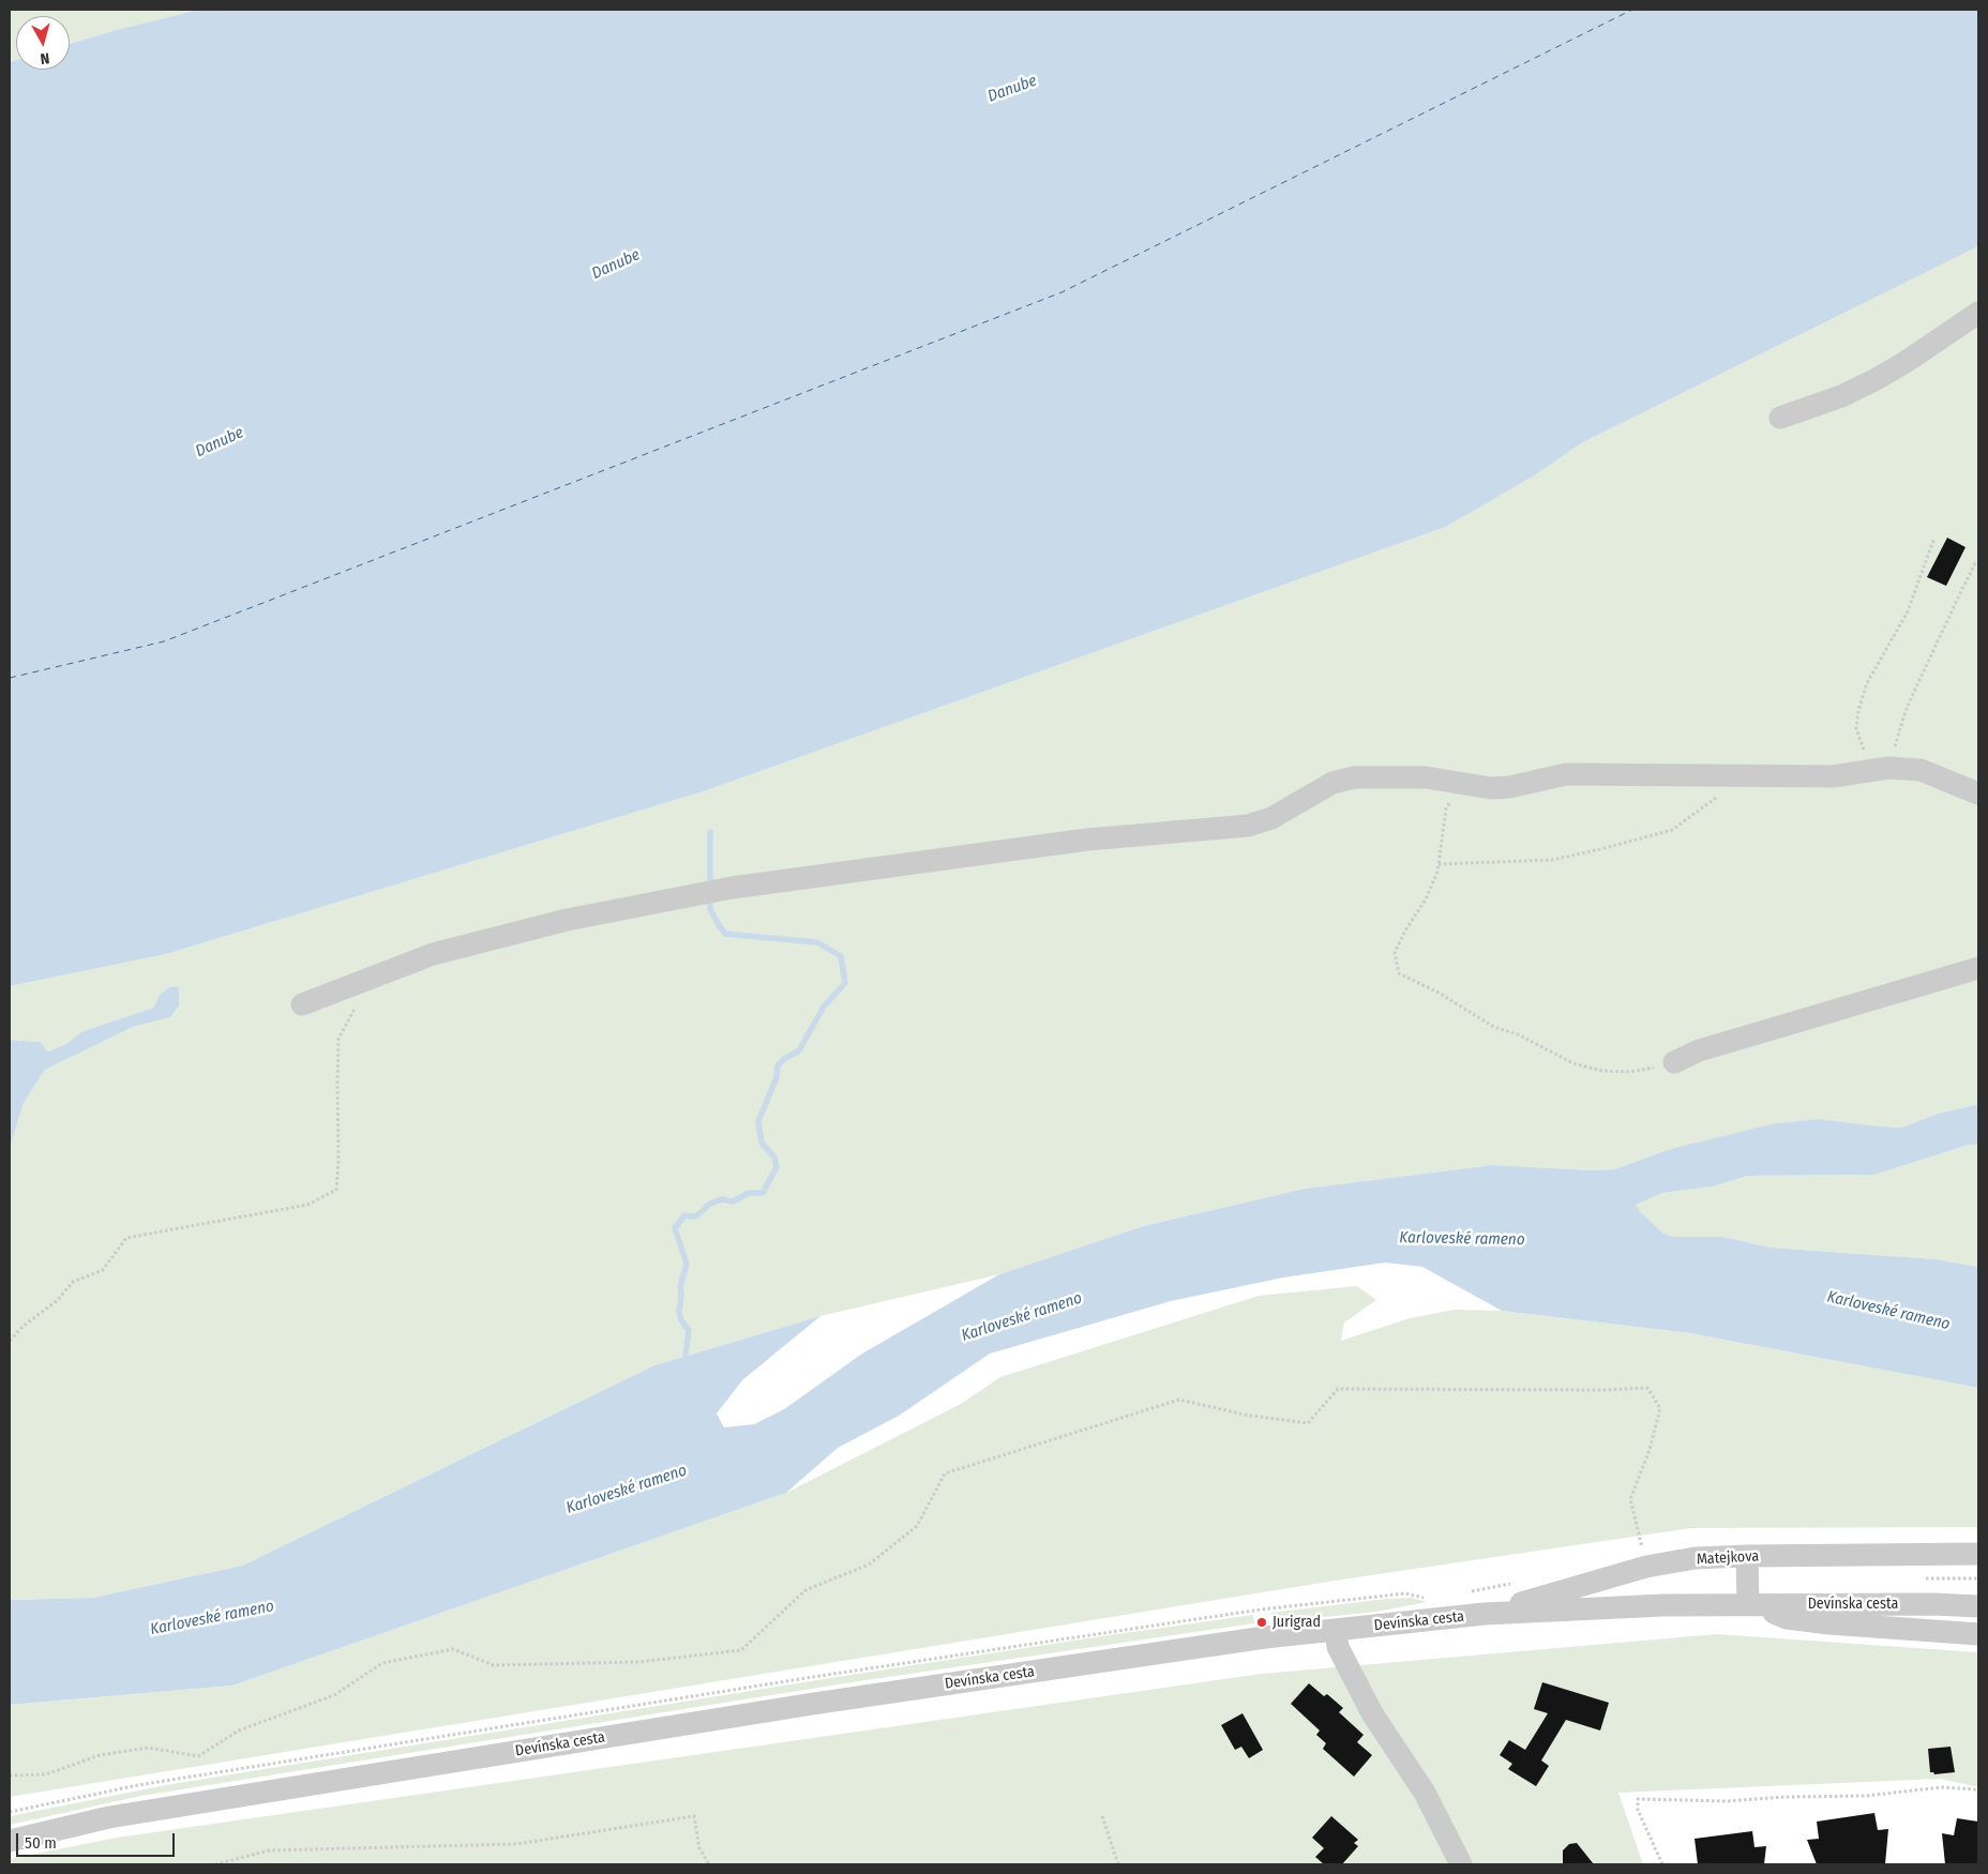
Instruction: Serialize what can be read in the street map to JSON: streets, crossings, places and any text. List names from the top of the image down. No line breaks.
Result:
{"streets":{"street":["Matejkova","Devínska cesta"]},"crossings":[["Matejkova","Devínska cesta"]],"water":["Danube","Karloveské rameno"],"places":["Jurigrad"],"scale_bar":"50 m","north":"bottom"}
